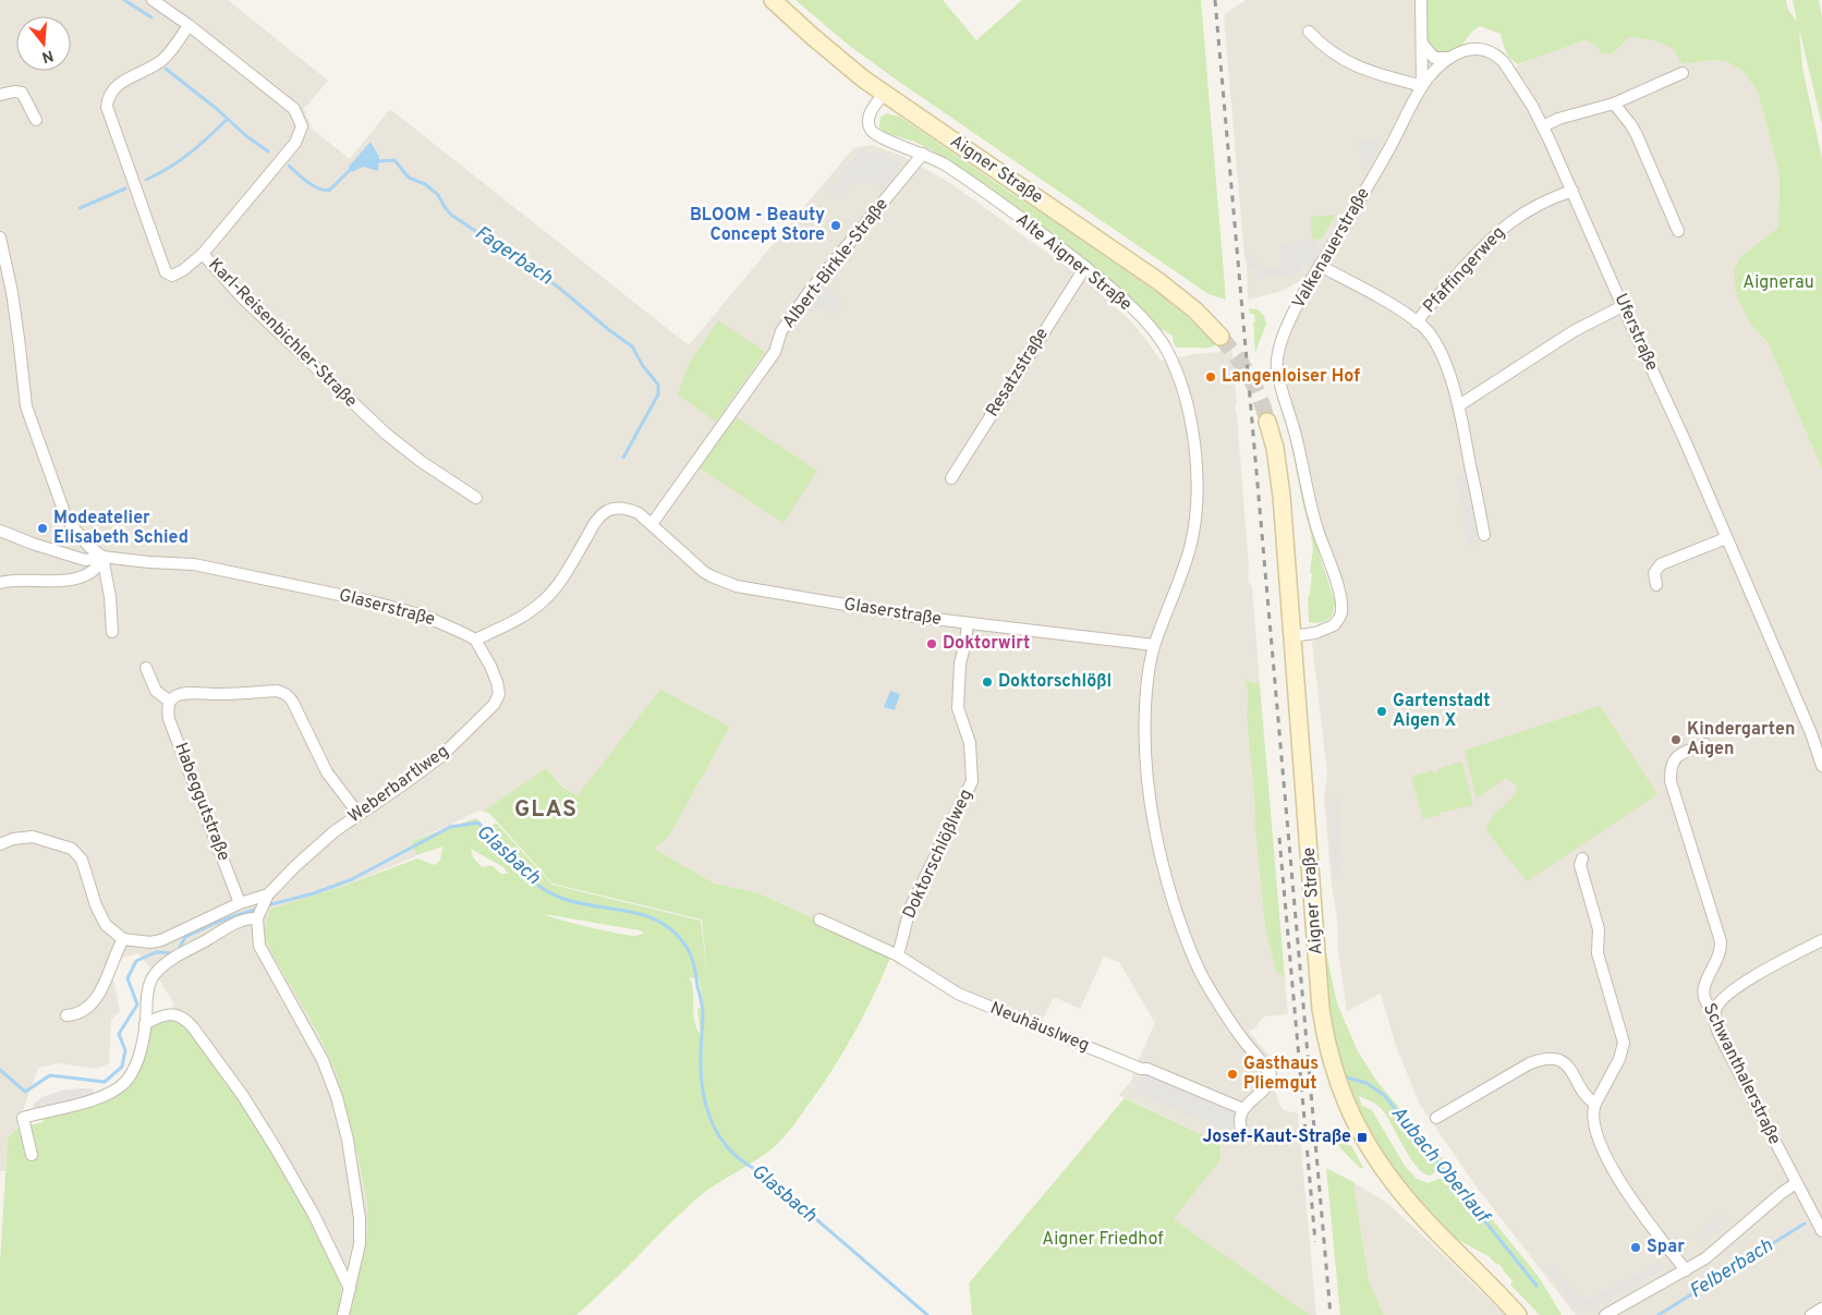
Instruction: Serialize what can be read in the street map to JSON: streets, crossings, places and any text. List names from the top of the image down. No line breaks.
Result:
{"streets":{"main road":["Aigner Straße"],"street":["Valkenauerstraße","Alte Aigner Straße","Albert-Birkle-Straße","Pfaffingerweg","Uferstraße","Karl-Reisenbichler-Straße","Resatzstraße","Glaserstraße","Weberbartlweg","Habeggutstraße","Doktorschlößlweg","Neuhäuslweg","Schwanthalerstraße"]},"crossings":[["Aigner Straße","Valkenauerstraße"],["Aigner Straße","Alte Aigner Straße"],["Valkenauerstraße","Uferstraße"],["Alte Aigner Straße","Albert-Birkle-Straße"],["Alte Aigner Straße","Resatzstraße"],["Alte Aigner Straße","Glaserstraße"],["Alte Aigner Straße","Neuhäuslweg"],["Albert-Birkle-Straße","Glaserstraße"],["Pfaffingerweg","Uferstraße"],["Glaserstraße","Weberbartlweg"],["Glaserstraße","Doktorschlößlweg"],["Doktorschlößlweg","Neuhäuslweg"]],"districts":["GLAS"],"water":["Fagerbach","Glasbach","Aubach Oberlauf","Felberbach"],"parks":["Aignerau","Aigner Friedhof"],"places":{"other":["BLOOM - Beauty Concept Store","Langenloiser Hof","Modeatelier Elisabeth Schied","Doktorwirt","Doktorschlößl","Gartenstadt Aigen X","Kindergarten Aigen","Gasthaus Pliemgut","Spar"],"transit":["Josef-Kaut-Straße"]},"north":"bottom"}
